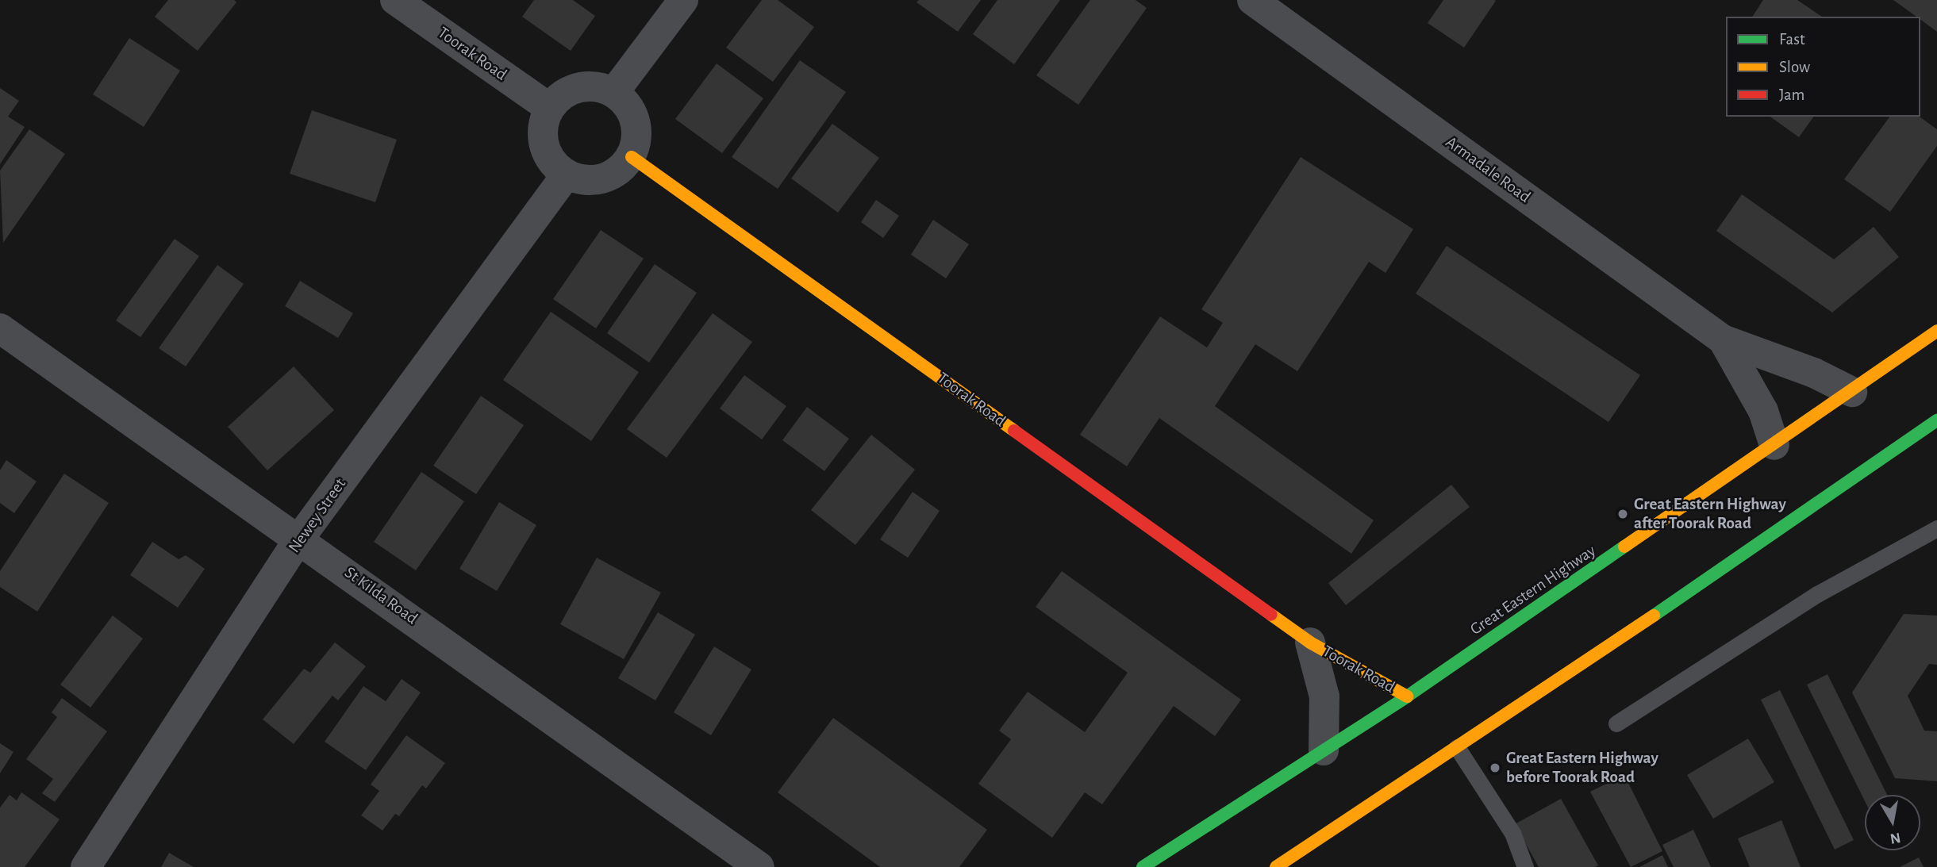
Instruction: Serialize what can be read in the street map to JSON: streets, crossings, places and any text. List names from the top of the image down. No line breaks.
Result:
{"streets":{"main road":["Toorak Road","Great Eastern Highway"],"street":["Armadale Road","Newey Street","St Kilda Road"]},"crossings":[["Toorak Road","Newey Street"],["Toorak Road","Great Eastern Highway"],["Armadale Road","Great Eastern Highway"],["Newey Street","St Kilda Road"]],"places":["Great Eastern Highway after Toorak Road","Great Eastern Highway before Toorak Road"],"legend":["Fast","Slow","Jam"],"north":"bottom"}
